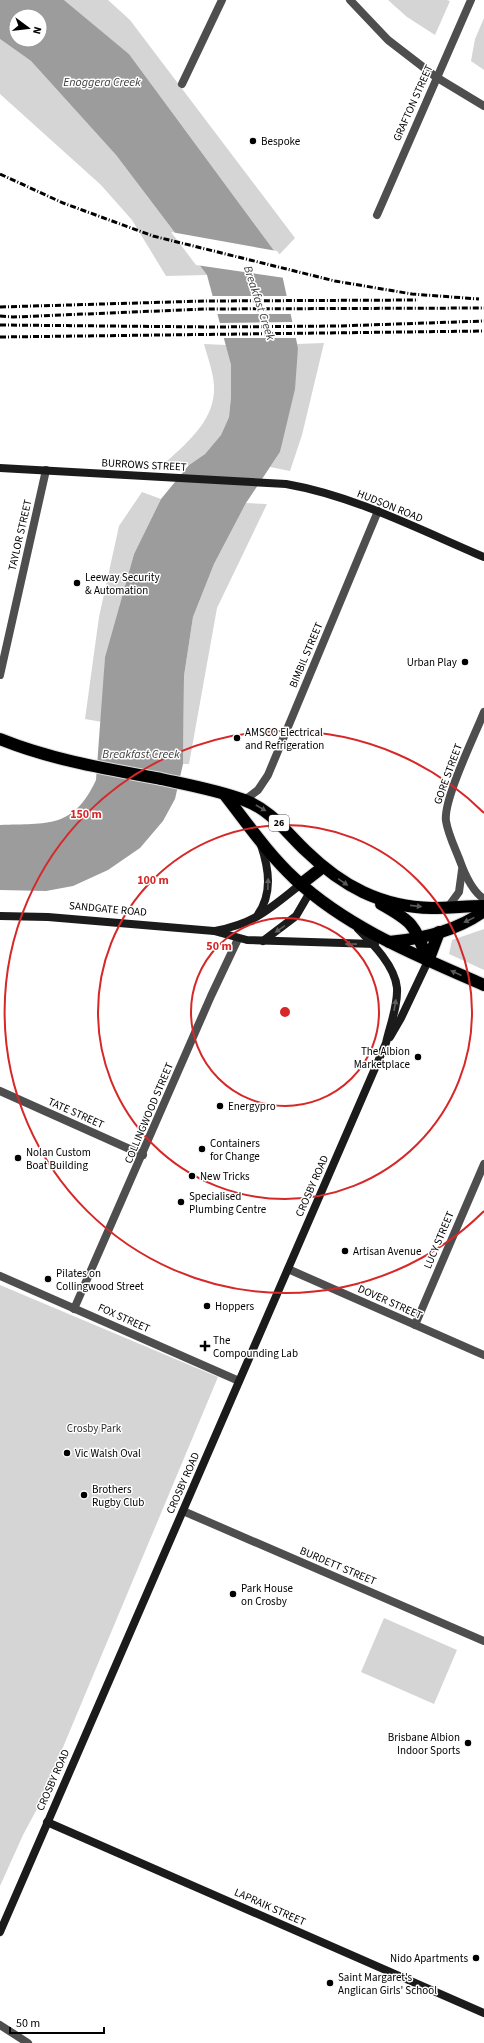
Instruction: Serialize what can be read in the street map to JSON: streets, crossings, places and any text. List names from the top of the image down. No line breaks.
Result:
{"streets":{"highway":["26","SANDGATE ROAD"],"street":["GRAFTON STREET","BURROWS STREET","HUDSON ROAD","TAYLOR STREET","BIMBIL STREET","GORE STREET","TATE STREET","COLLINGWOOD STREET","CROSBY ROAD","LUCY STREET","DOVER STREET","FOX STREET","BURDETT STREET","LAPRAIK STREET"]},"crossings":[["BURROWS STREET","HUDSON ROAD"],["BURROWS STREET","TAYLOR STREET"],["HUDSON ROAD","BIMBIL STREET"],["BIMBIL STREET","26"],["GORE STREET","26"],["26","SANDGATE ROAD"],["26","CROSBY ROAD"],["SANDGATE ROAD","COLLINGWOOD STREET"],["SANDGATE ROAD","CROSBY ROAD"],["TATE STREET","COLLINGWOOD STREET"],["COLLINGWOOD STREET","FOX STREET"],["CROSBY ROAD","DOVER STREET"],["CROSBY ROAD","FOX STREET"],["CROSBY ROAD","BURDETT STREET"],["CROSBY ROAD","LAPRAIK STREET"],["LUCY STREET","DOVER STREET"]],"water":["Enoggera Creek","Breakfast Creek"],"parks":["Crosby Park"],"places":{"other":["Bespoke","Leeway Security & Automation","Urban Play","AMSCO Electrical and Refrigeration","The Albion Marketplace","Energypro","Containers for Change","Nolan Custom Boat Building","New Tricks","Specialised Plumbing Centre","Artisan Avenue","Pilates on Collingwood Street","Hoppers","Vic Walsh Oval","Brothers Rugby Club","Park House on Crosby","Brisbane Albion Indoor Sports","Nido Apartments","Saint Margaret's Anglican Girls' School"],"health":["The Compounding Lab"]},"scale_bar":"50 m","north":"right","rings":["150 m","100 m","50 m"]}
